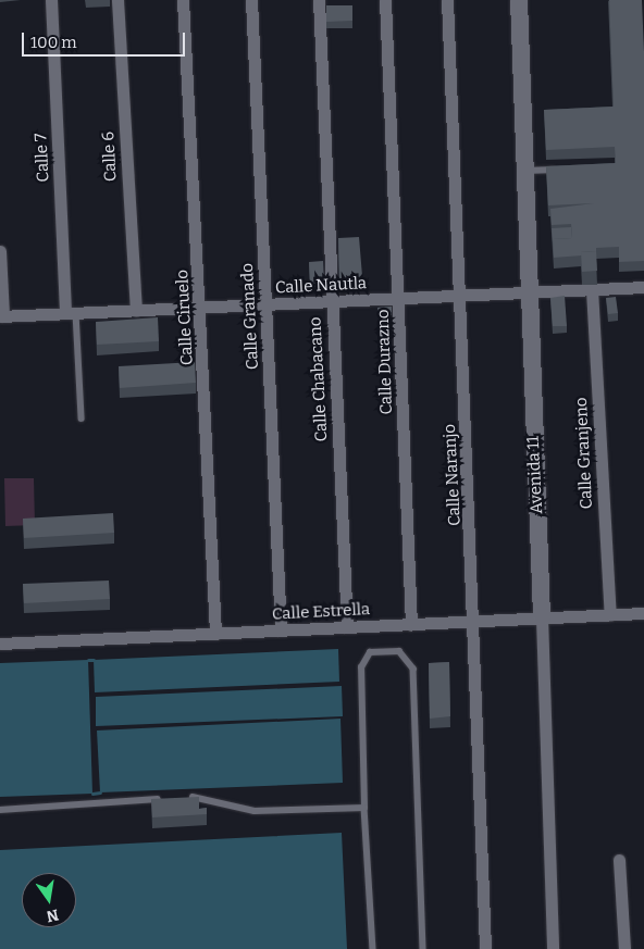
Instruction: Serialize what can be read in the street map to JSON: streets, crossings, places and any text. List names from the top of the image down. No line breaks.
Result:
{"streets":{"street":["Calle 6","Calle 7","Calle Nautla","Calle Granado","Calle Ciruelo","Calle Durazno","Calle Chabacano","Calle Granjeno","Calle Naranjo","Avenida 11","Calle Estrella"]},"crossings":[["Calle 6","Calle Nautla"],["Calle 7","Calle Nautla"],["Calle Nautla","Calle Granado"],["Calle Nautla","Calle Ciruelo"],["Calle Nautla","Calle Durazno"],["Calle Nautla","Calle Chabacano"],["Calle Nautla","Calle Granjeno"],["Calle Nautla","Calle Naranjo"],["Calle Nautla","Avenida 11"],["Calle Granado","Calle Estrella"],["Calle Ciruelo","Calle Estrella"],["Calle Durazno","Calle Estrella"],["Calle Chabacano","Calle Estrella"],["Calle Granjeno","Calle Estrella"],["Calle Naranjo","Calle Estrella"],["Avenida 11","Calle Estrella"]],"scale_bar":"100 m","north":"bottom"}
